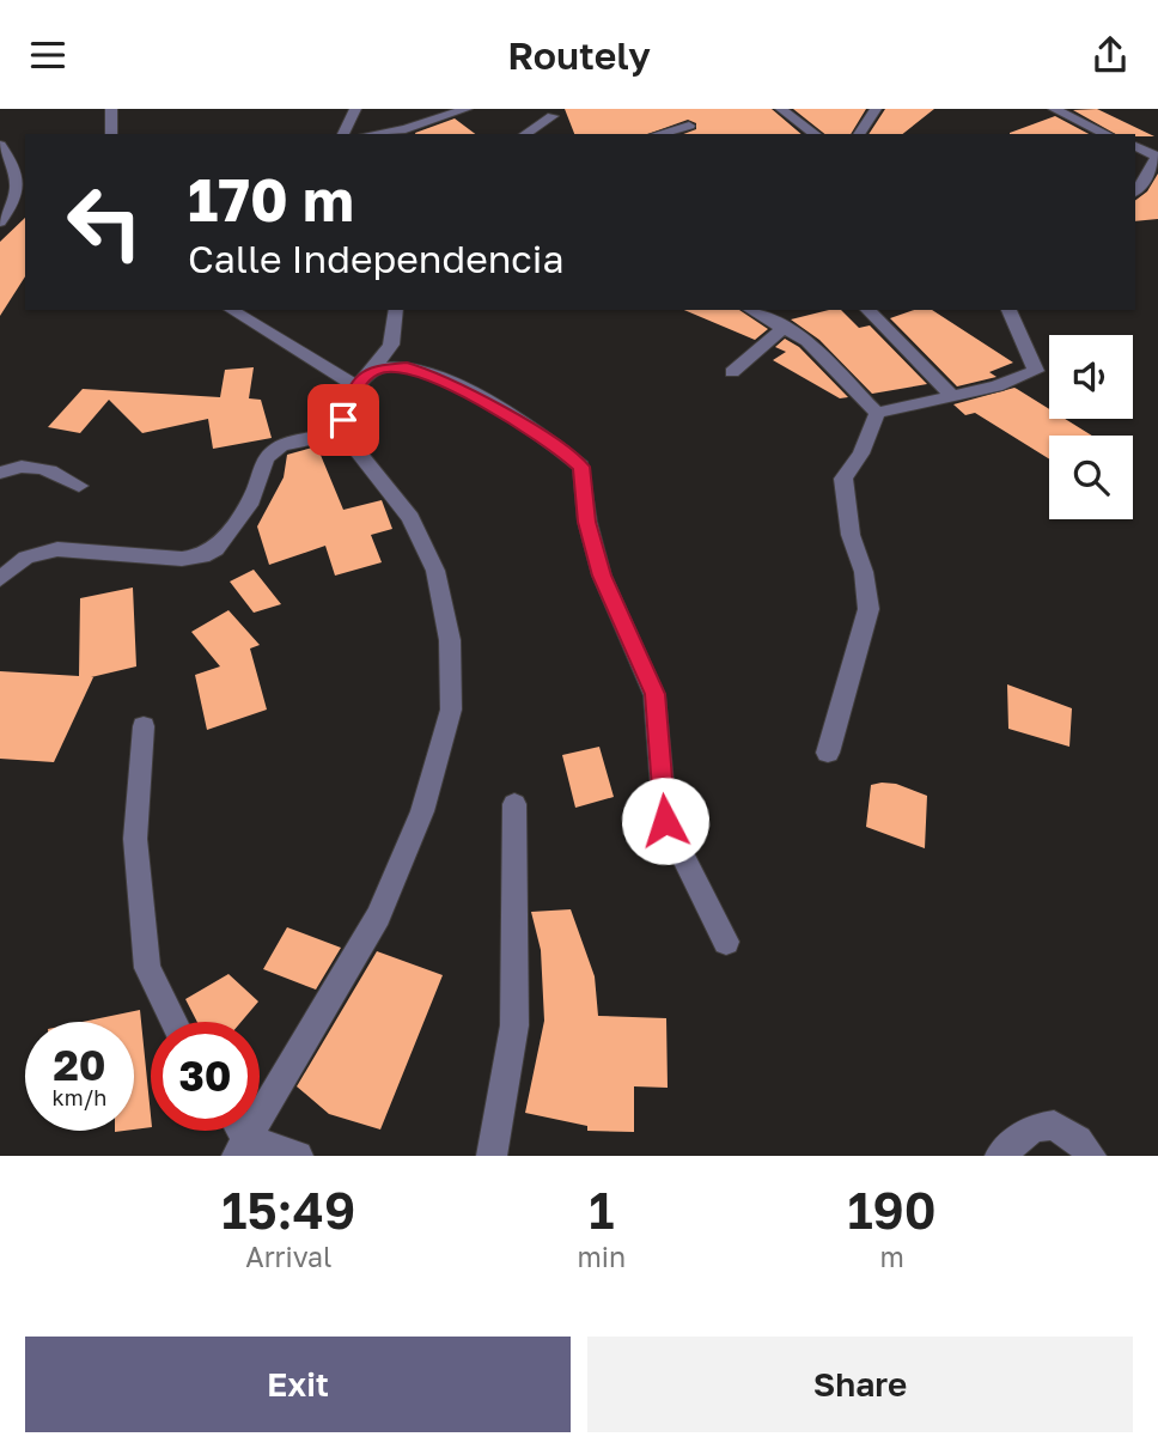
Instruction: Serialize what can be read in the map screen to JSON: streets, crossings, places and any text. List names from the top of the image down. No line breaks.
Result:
{"page":{"header":"Routely","turn":["170 m","Calle Independencia"],"speed":"20 km/h","limit":"30","eta":["15:49","Arrival","1","min","190","m"],"buttons":["Exit","Share"]}}
